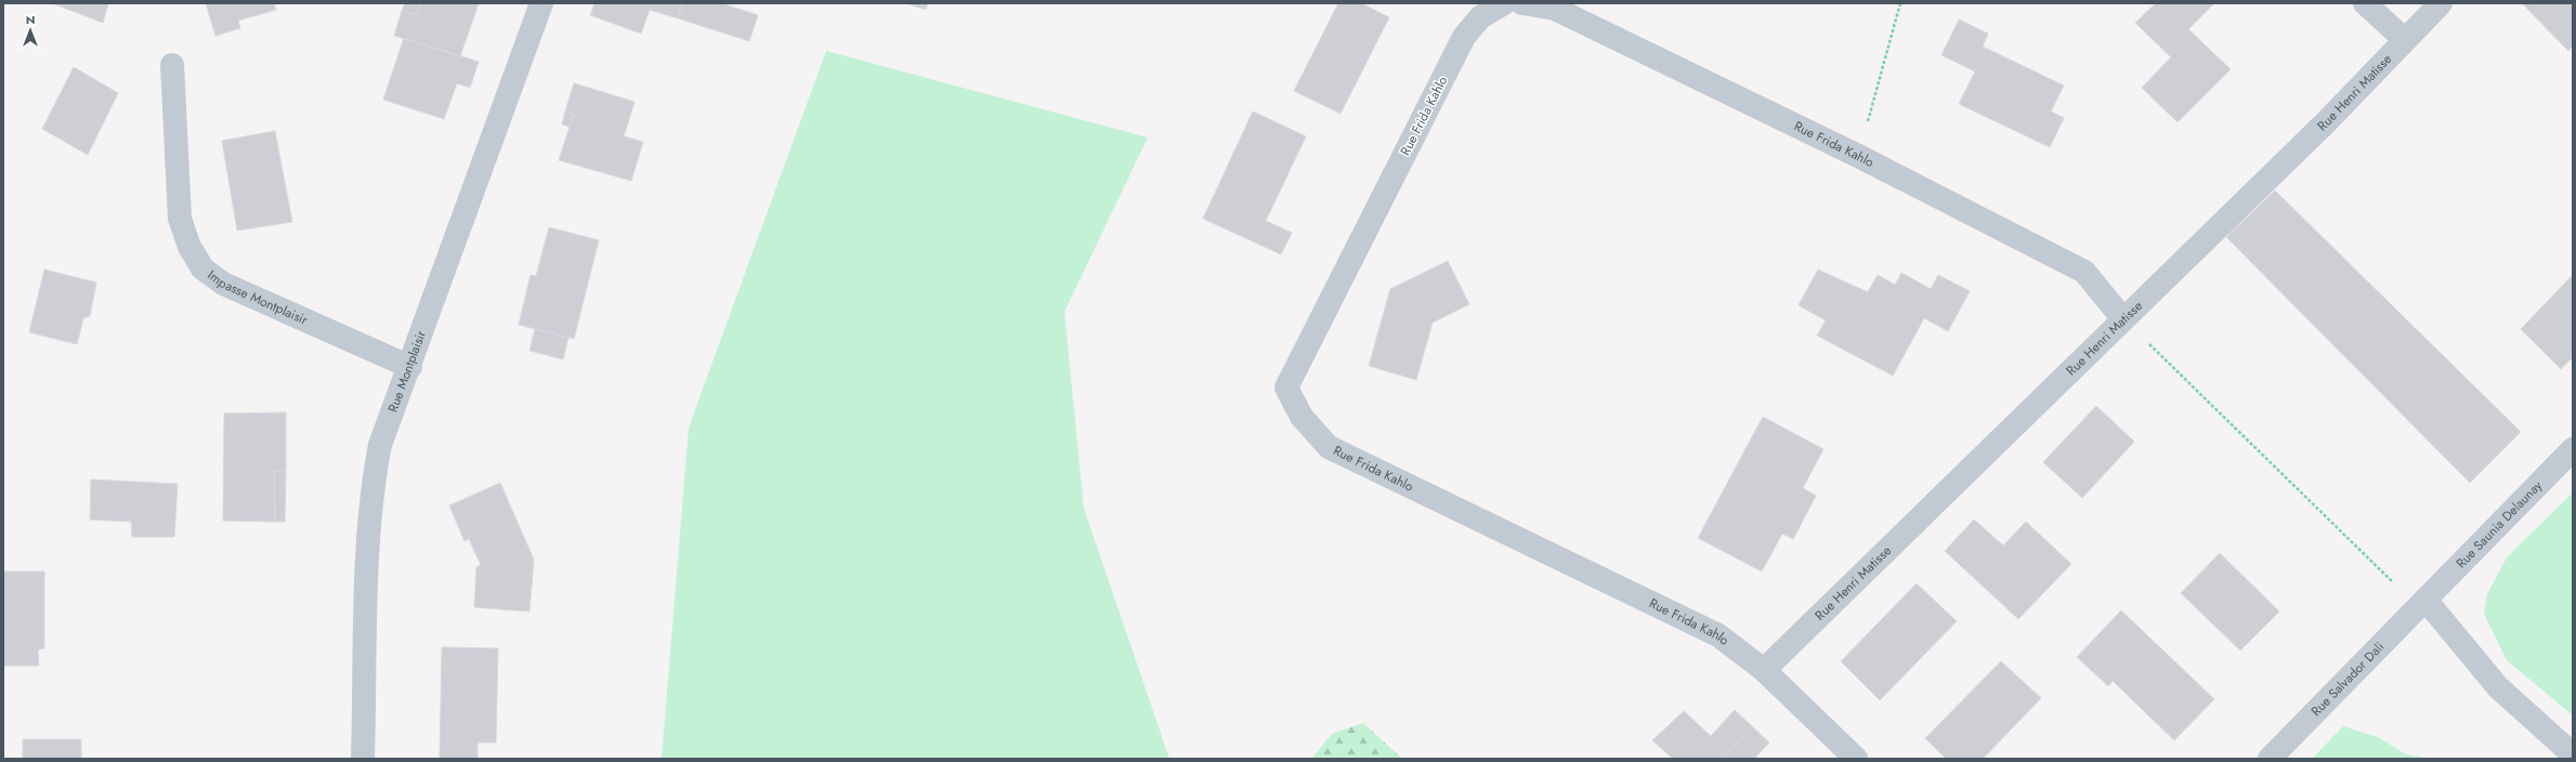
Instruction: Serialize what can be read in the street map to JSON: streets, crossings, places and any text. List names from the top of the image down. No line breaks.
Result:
{"streets":{"street":["Rue Henri Matisse","Rue Frida Kahlo","Impasse Montplaisir","Rue Montplaisir","Rue Saunia Delaunay","Rue Salvador Dali"]},"crossings":[["Rue Henri Matisse","Rue Frida Kahlo"],["Impasse Montplaisir","Rue Montplaisir"],["Rue Saunia Delaunay","Rue Salvador Dali"]],"north":"top"}
